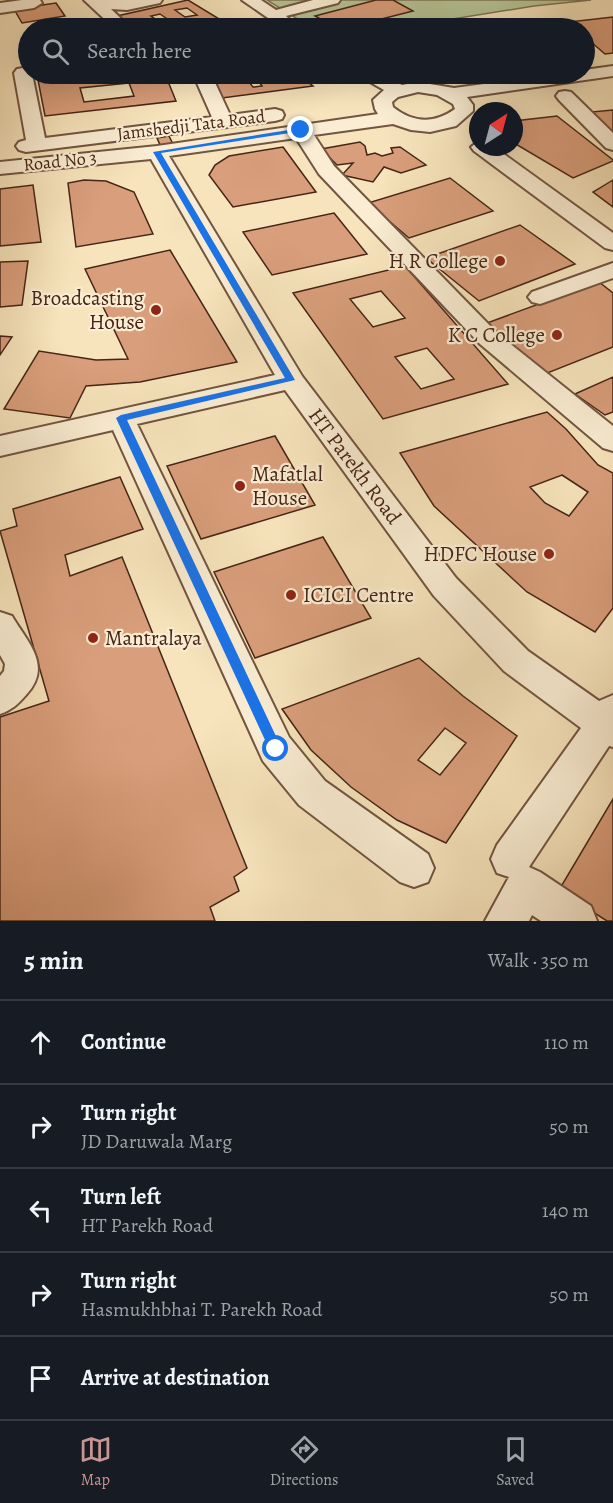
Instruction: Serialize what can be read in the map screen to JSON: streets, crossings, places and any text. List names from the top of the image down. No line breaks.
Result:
{"streets":{"street":["Jamshedji Tata Road","Road No 3","HT Parekh Road"]},"crossings":[["Jamshedji Tata Road","Road No 3"],["Jamshedji Tata Road","HT Parekh Road"],["Road No 3","HT Parekh Road"]],"places":["H R College","Broadcasting House","K C College","Mafatlal House","HDFC House","ICICI Centre","Mantralaya"],"north":"top right","page":{"search":"Search here","heading":["5 min","Walk · 350 m"],"list":[["Continue","110 m"],["Turn right","JD Daruwala Marg","50 m"],["Turn left","HT Parekh Road","140 m"],["Turn right","Hasmukhbhai T. Parekh Road","50 m"],"Arrive at destination"],"nav":["Map","Directions","Saved"]}}
